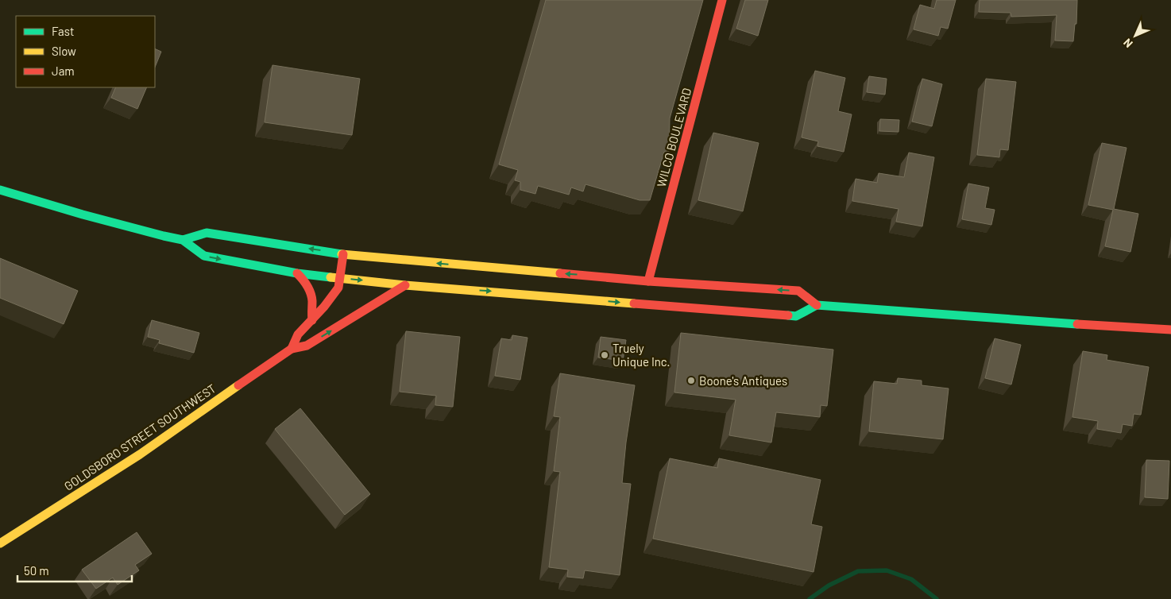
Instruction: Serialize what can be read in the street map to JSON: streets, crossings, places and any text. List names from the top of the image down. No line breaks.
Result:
{"streets":{"main road":["WILCO BOULEVARD","GOLDSBORO STREET SOUTHWEST"]},"places":["Truely Unique Inc.","Boone's Antiques"],"legend":["Fast","Slow","Jam"],"scale_bar":"50 m","north":"bottom left"}
